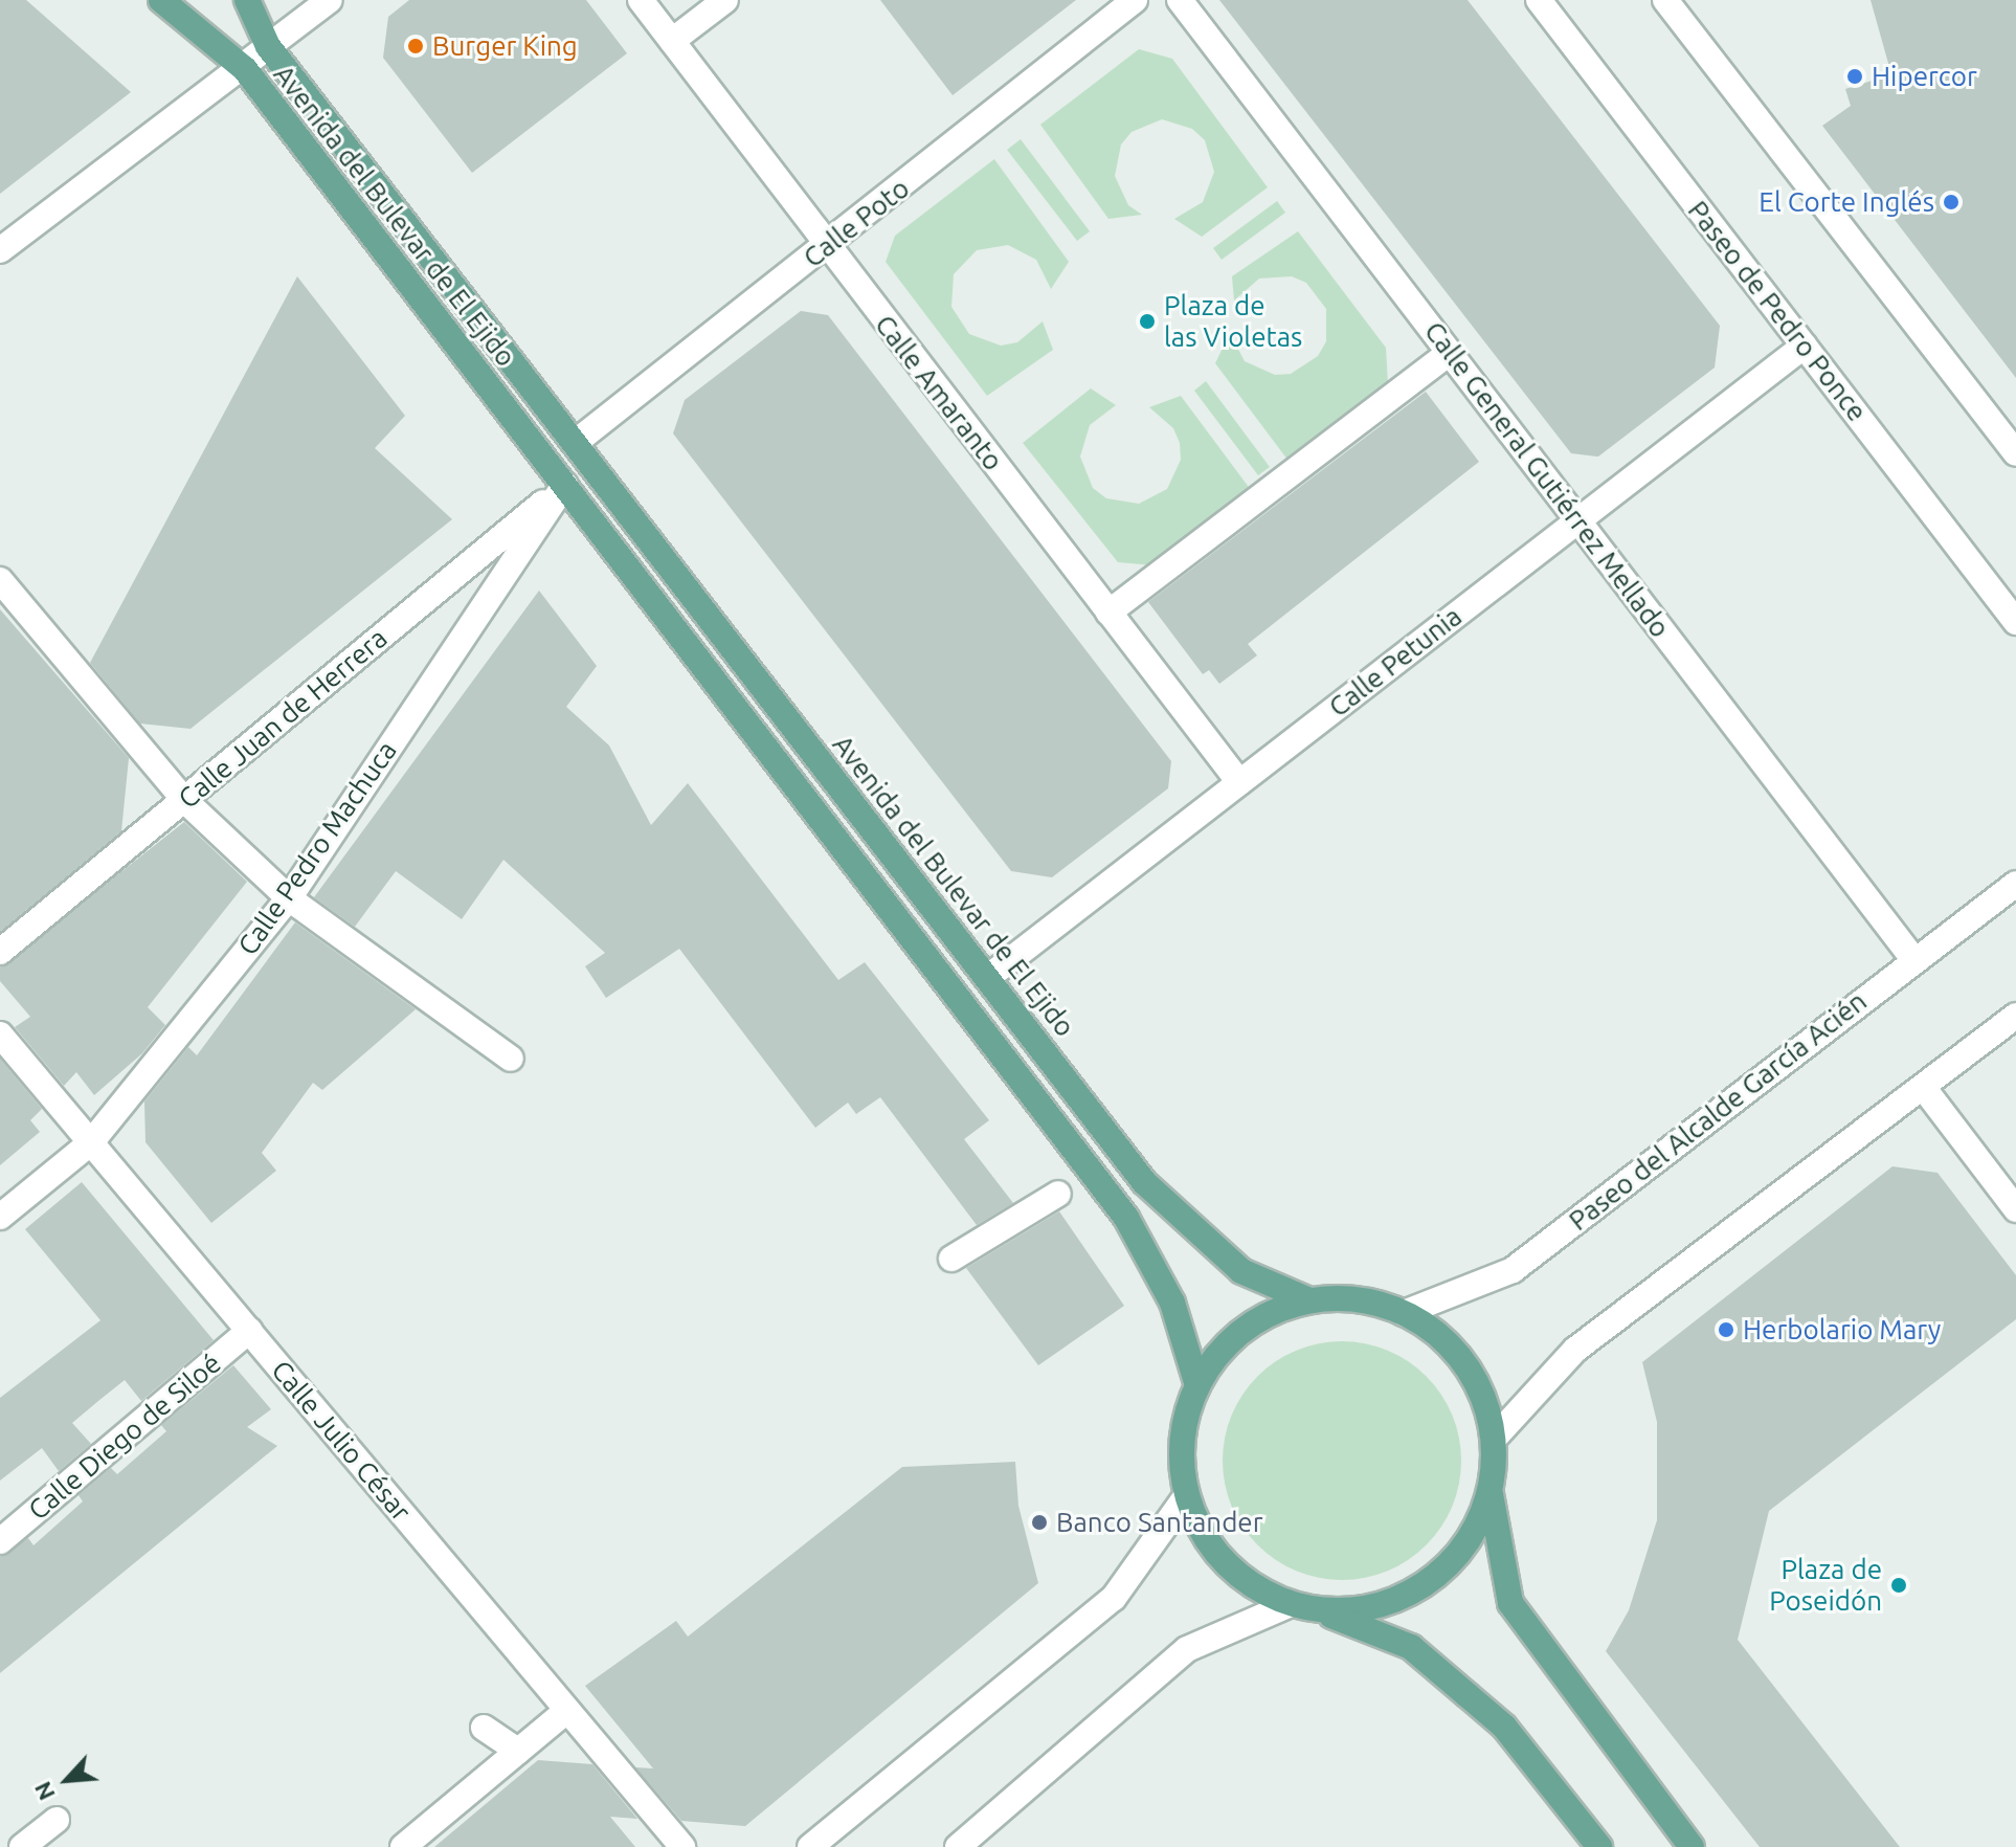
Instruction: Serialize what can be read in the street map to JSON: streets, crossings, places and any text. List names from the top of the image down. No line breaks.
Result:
{"streets":{"main road":["Avenida del Bulevar de El Ejido"],"street":["Calle Poto","Paseo de Pedro Ponce","Calle Amaranto","Calle General Gutiérrez Mellado","Calle Petunia","Calle Juan de Herrera","Calle Pedro Machuca","Paseo del Alcalde García Acién","Calle Diego de Siloé","Calle Julio César"]},"crossings":[["Avenida del Bulevar de El Ejido","Calle Poto"],["Avenida del Bulevar de El Ejido","Calle Petunia"],["Avenida del Bulevar de El Ejido","Calle Juan de Herrera"],["Avenida del Bulevar de El Ejido","Calle Pedro Machuca"],["Calle Poto","Calle Amaranto"],["Paseo de Pedro Ponce","Calle Petunia"],["Calle Amaranto","Calle Petunia"],["Calle General Gutiérrez Mellado","Calle Petunia"],["Calle General Gutiérrez Mellado","Paseo del Alcalde García Acién"],["Calle Juan de Herrera","Calle Pedro Machuca"],["Calle Pedro Machuca","Calle Julio César"],["Calle Diego de Siloé","Calle Julio César"]],"places":["Burger King","Hipercor","El Corte Inglés","Plaza de las Violetas","Herbolario Mary","Banco Santander","Plaza de Poseidón"],"north":"bottom left"}
